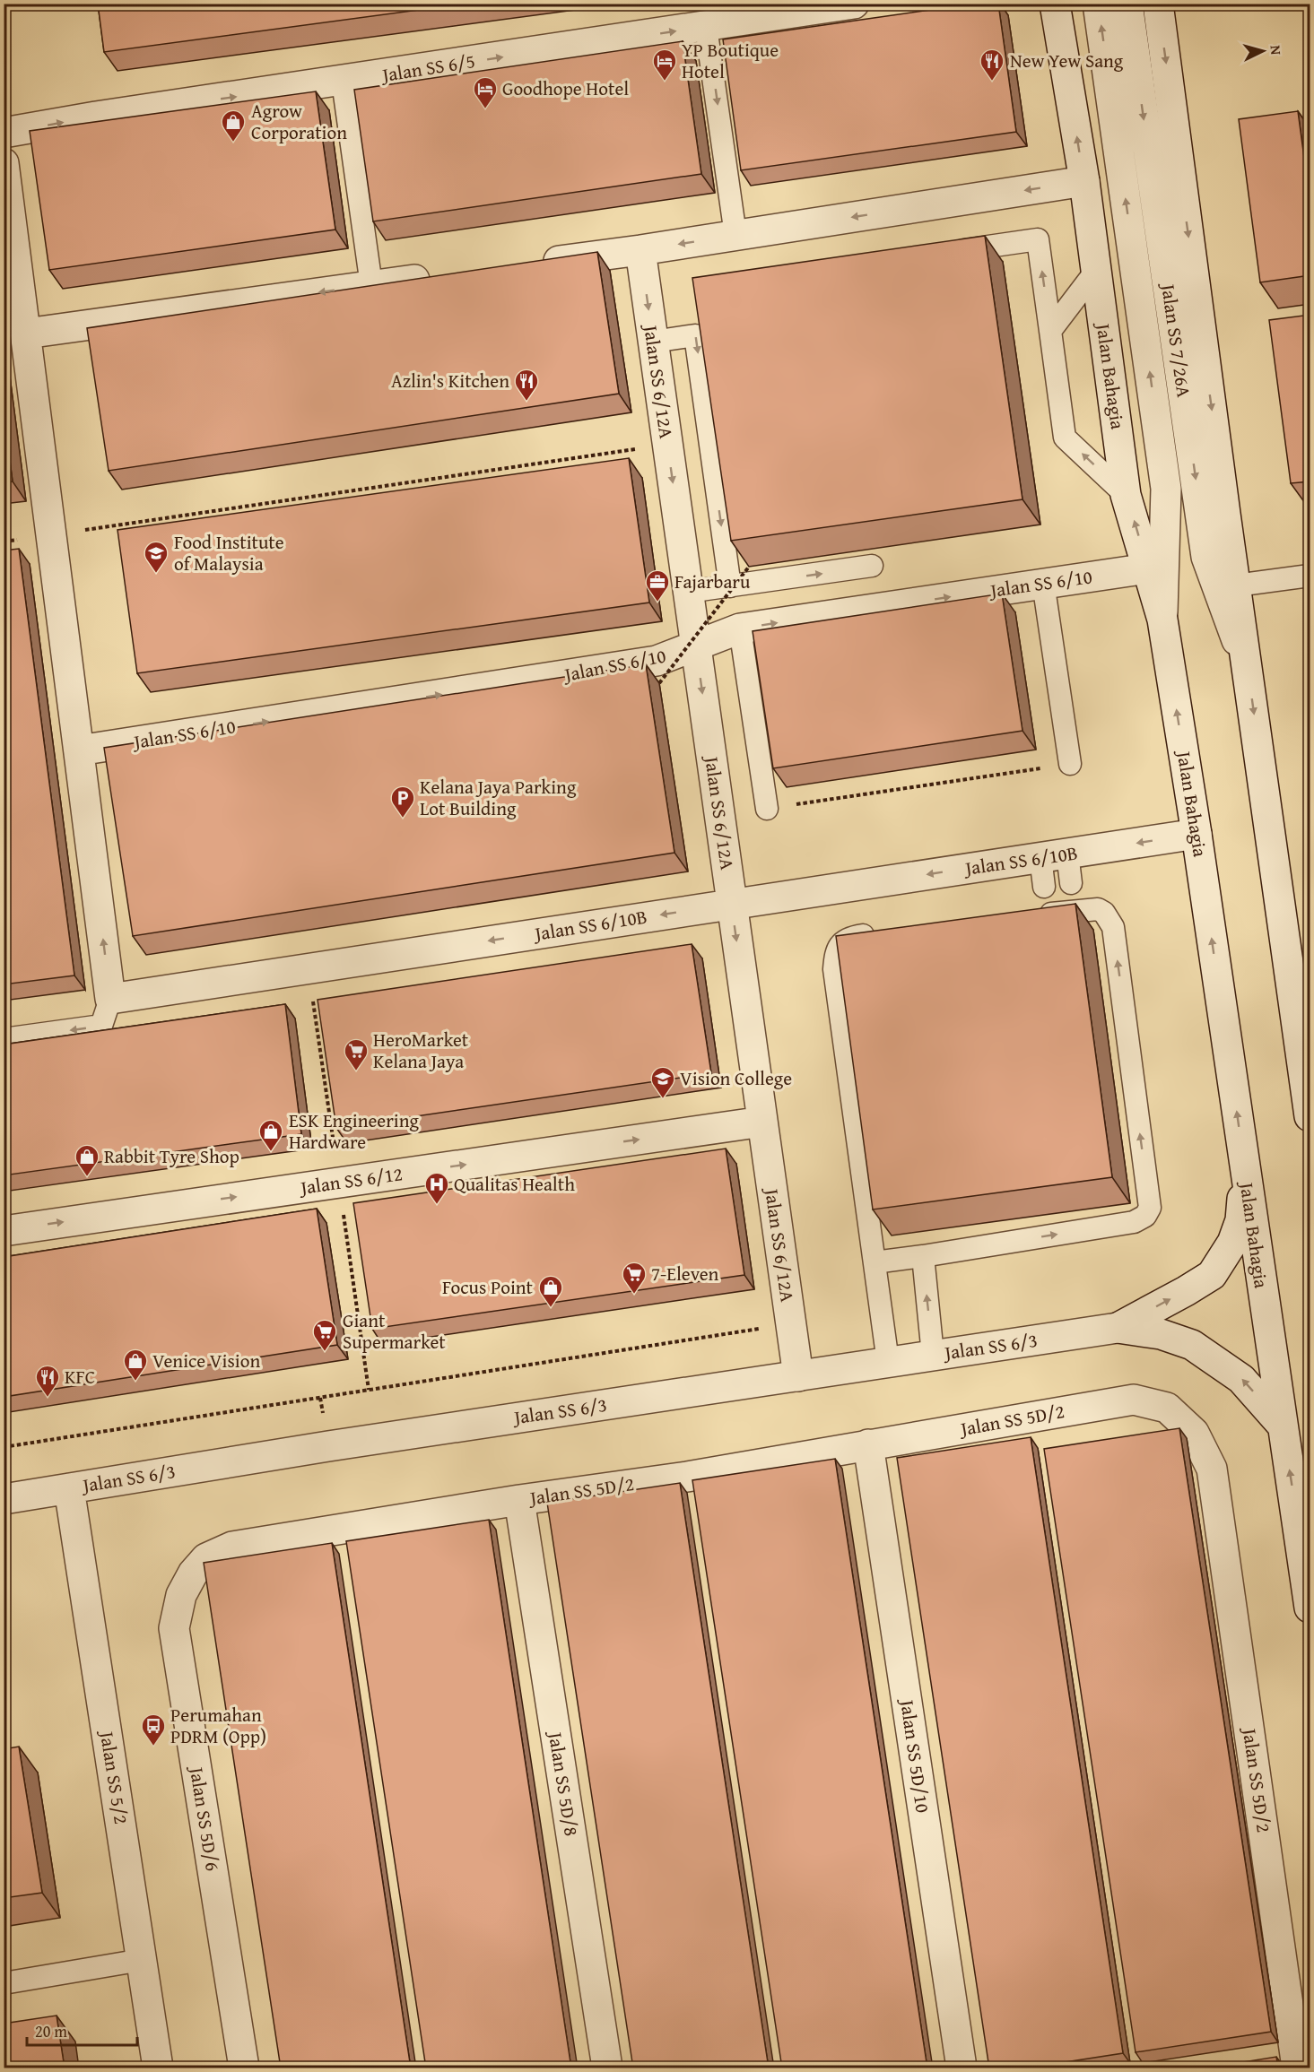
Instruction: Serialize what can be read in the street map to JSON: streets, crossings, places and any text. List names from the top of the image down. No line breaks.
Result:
{"streets":{"street":["Jalan SS 6/5","Jalan SS 7/26A","Jalan Bahagia","Jalan SS 6/12A","Jalan SS 6/10","Jalan SS 6/10B","Jalan SS 6/12","Jalan SS 6/3","Jalan SS 5D/2","Jalan SS 5D/10","Jalan SS 5/2","Jalan SS 5D/8","Jalan SS 5D/6"]},"crossings":[["Jalan SS 7/26A","Jalan Bahagia"],["Jalan Bahagia","Jalan SS 6/10"],["Jalan Bahagia","Jalan SS 6/10B"],["Jalan SS 6/12A","Jalan SS 6/10"],["Jalan SS 6/12A","Jalan SS 6/10B"],["Jalan SS 6/12A","Jalan SS 6/12"],["Jalan SS 6/12A","Jalan SS 6/3"],["Jalan SS 6/3","Jalan SS 5/2"],["Jalan SS 5D/2","Jalan SS 5D/10"],["Jalan SS 5D/2","Jalan SS 5D/8"],["Jalan SS 5D/2","Jalan SS 5D/6"]],"one_way":["Jalan SS 6/12A","Jalan SS 6/10","Jalan SS 6/10B","Jalan SS 6/12"],"places":{"hotel":["YP Boutique Hotel","Goodhope Hotel"],"restaurant":["New Yew Sang","Azlin's Kitchen","KFC"],"shop":["Agrow Corporation","ESK Engineering Hardware","Rabbit Tyre Shop","Focus Point","Venice Vision"],"school or university":["Food Institute of Malaysia","Vision College"],"office":["Fajarbaru"],"parking":["Kelana Jaya Parking Lot Building"],"supermarket":["HeroMarket Kelana Jaya","7-Eleven","Giant Supermarket"],"hospital":["Qualitas Health"],"bus stop":["Perumahan PDRM (Opp)"]},"scale_bar":"20 m","north":"right"}
